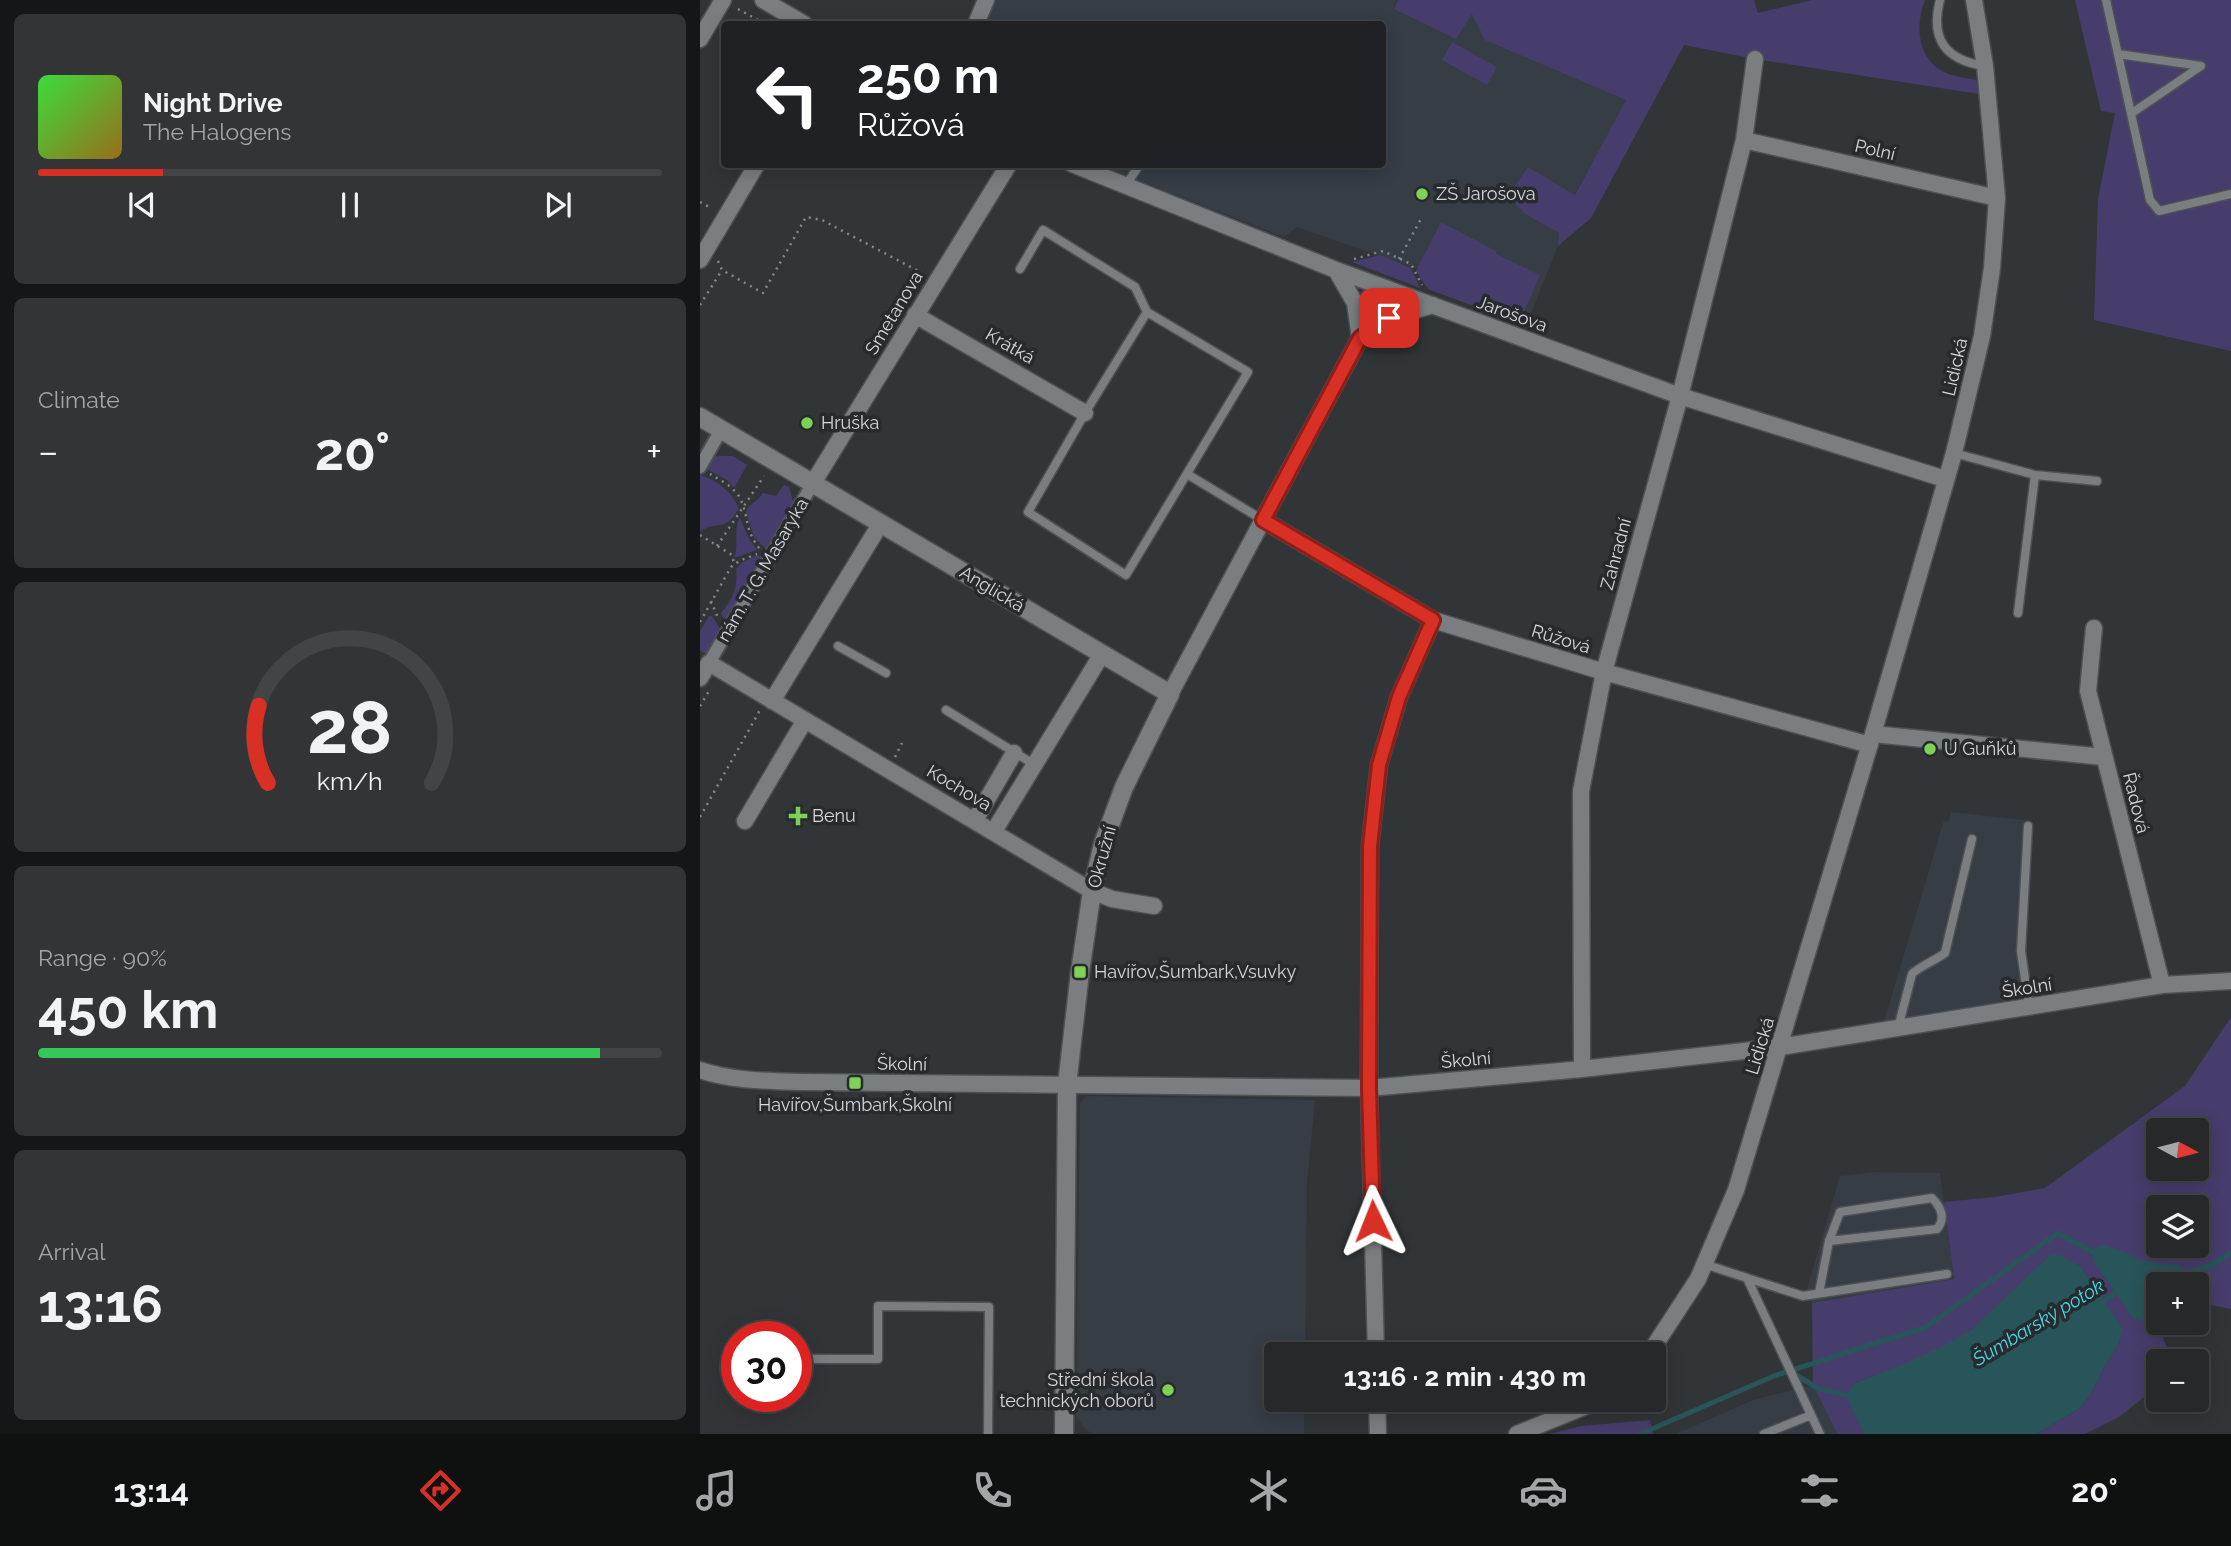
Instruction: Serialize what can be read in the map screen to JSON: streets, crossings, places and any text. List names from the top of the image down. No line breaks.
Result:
{"streets":{"street":["Polní","Smetanova","Jarošova","Krátká","Lidická","Zahradní","nám. T. G. Masaryka","Anglická","Růžová","Kochova","Řadová","Okružní","Školní"]},"crossings":[["Polní","Lidická"],["Polní","Zahradní"],["Smetanova","Krátká"],["Smetanova","nám. T. G. Masaryka"],["Smetanova","Anglická"],["Jarošova","Lidická"],["Jarošova","Zahradní"],["Jarošova","Okružní"],["Lidická","Růžová"],["Lidická","Školní"],["Zahradní","Růžová"],["Zahradní","Školní"],["nám. T. G. Masaryka","Anglická"],["nám. T. G. Masaryka","Kochova"],["Anglická","Okružní"],["Růžová","Okružní"],["Kochova","Okružní"],["Řadová","Školní"],["Okružní","Školní"]],"water":["Šumbarský potok"],"places":{"other":["ZŠ Jarošova","Hruška","U Guňků","Střední škola technických oborů"],"health":["Benu"],"transit":["Havířov,Šumbark,Vsuvky","Havířov,Šumbark,Školní"]},"north":"right","page":{"turn":["250 m","Růžová"],"song":["Night Drive","The Halogens"],"tile":["Climate",["Range · 90%","450 km"],["Arrival","13:16"]],"heat":["−","20°","+"],"map_buttons":["+","−"],"limit":"30","trip":"13:16 · 2 min · 430 m","tabs":["13:14","20°"],"gauge":["28","km/h"]}}
